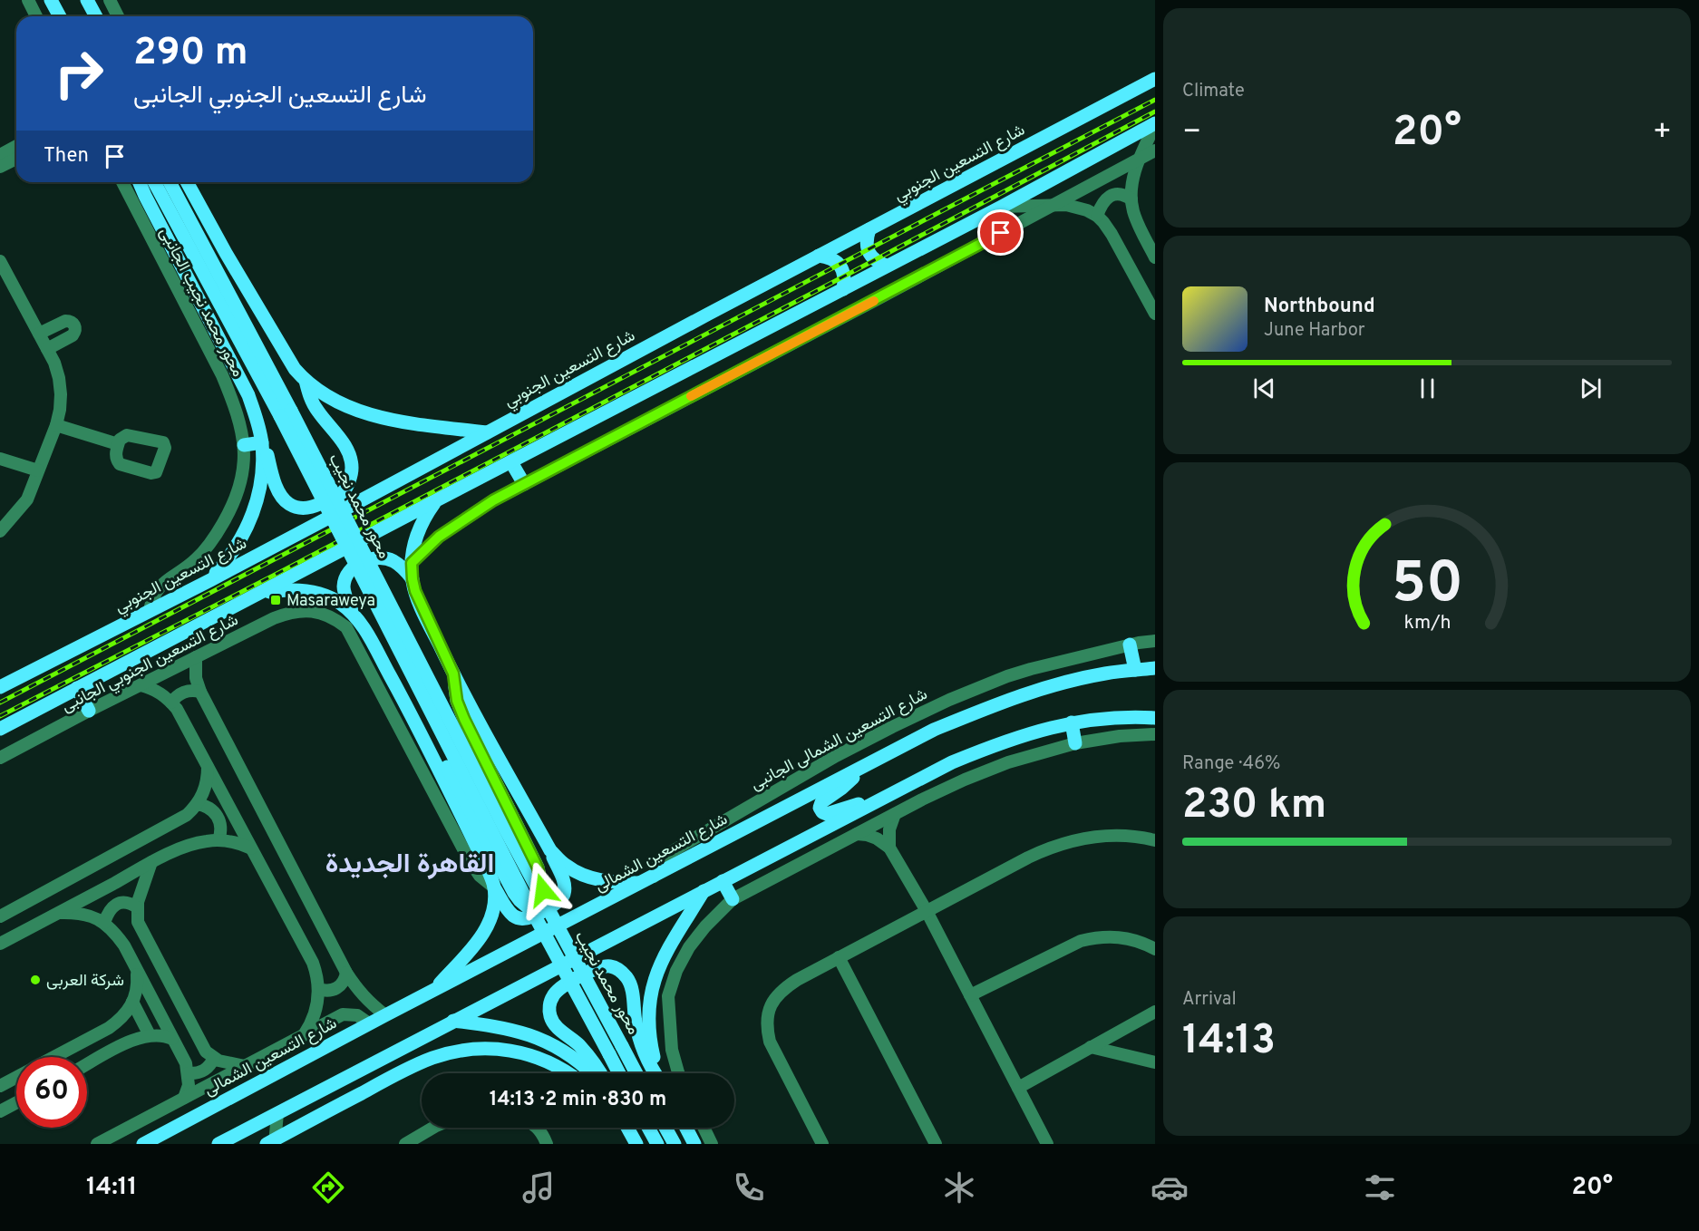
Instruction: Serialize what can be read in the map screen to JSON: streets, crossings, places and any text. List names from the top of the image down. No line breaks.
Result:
{"streets":{"main road":["شارع التسعين الجنوبي","محور محمد نجيب","شارع التسعين الشمالى"],"street":["محور محمد نجيب الجانبى","شارع التسعين الجنوبي الجانبى","شارع التسعين الشمالى الجانبى"]},"crossings":[["شارع التسعين الشمالى الجانبى","شارع التسعين الشمالى"]],"districts":["القاهرة الجديدة"],"places":{"transit":["Masaraweya"],"other":["شركة العربى"]},"page":{"tile":["Climate",["Range · 46%","230 km"],["Arrival","14:13"]],"turn":["290 m","شارع التسعين الجنوبي الجانبى"],"heat":["−","20°","+"],"then":"Then","song":["Northbound","June Harbor"],"limit":"60","trip":"14:13 · 2 min · 830 m","tabs":["14:11","20°"],"gauge":["50","km/h"]}}
